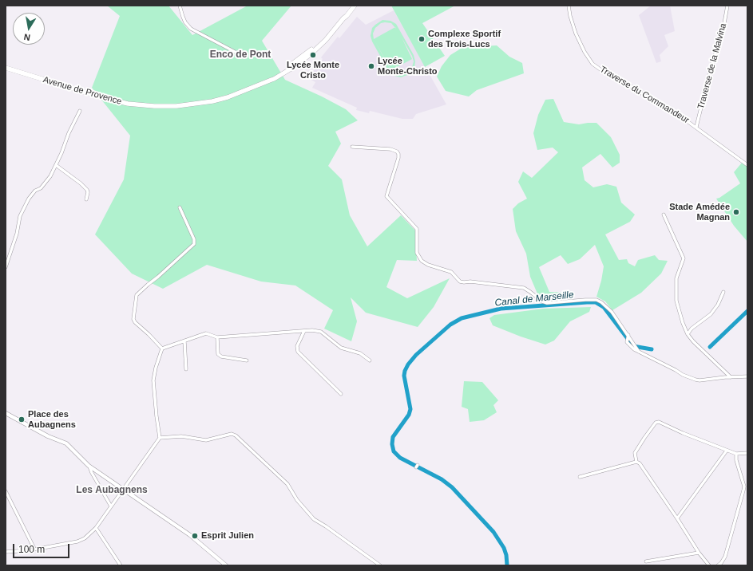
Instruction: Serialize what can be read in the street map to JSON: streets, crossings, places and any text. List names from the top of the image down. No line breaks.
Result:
{"streets":{"main road":["Avenue de Provence"],"street":["Traverse de la Malvina","Traverse du Commandeur"]},"crossings":[["Traverse de la Malvina","Traverse du Commandeur"]],"districts":["Enco de Pont","Les Aubagnens"],"water":["Canal de Marseille"],"places":["Complexe Sportif des Trois-Lucs","Lycée Monte Cristo","Lycée Monte-Christo","Stade Amédée Magnan","Place des Aubagnens","Esprit Julien"],"scale_bar":"100 m","north":"bottom"}
